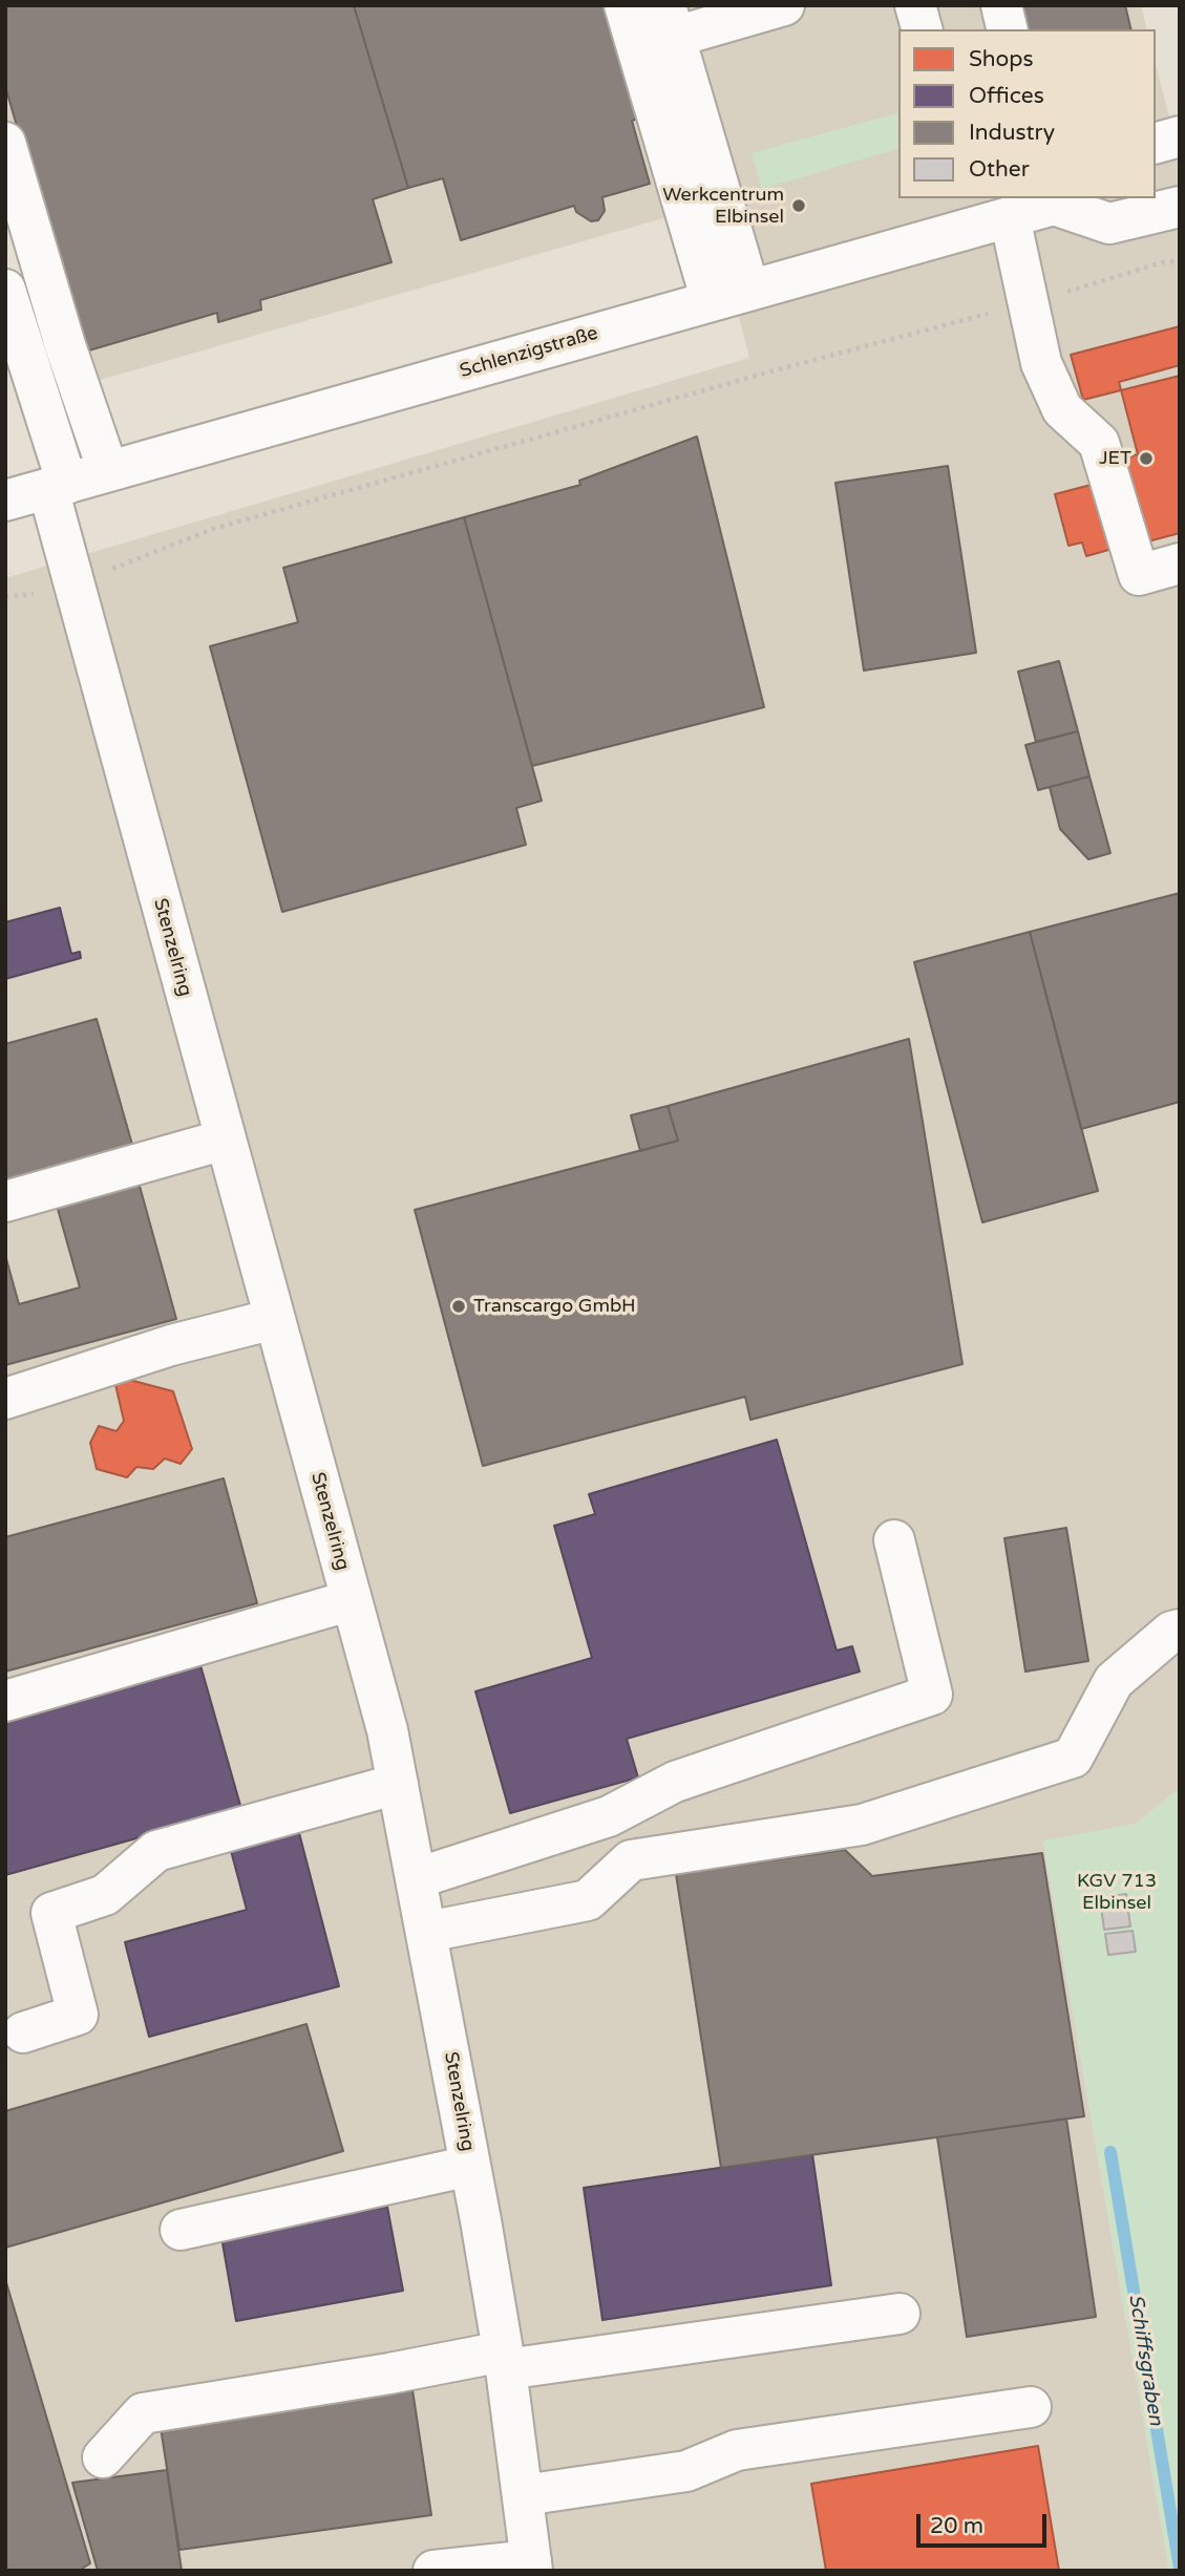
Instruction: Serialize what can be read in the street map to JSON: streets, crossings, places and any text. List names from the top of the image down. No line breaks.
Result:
{"streets":{"street":["Schlenzigstraße","Stenzelring"]},"crossings":[["Schlenzigstraße","Stenzelring"]],"water":["Schiffsgraben"],"parks":["KGV 713 Elbinsel"],"places":["Werkcentrum Elbinsel","JET","Transcargo GmbH"],"legend":["Shops","Offices","Industry","Other"],"scale_bar":"20 m"}
